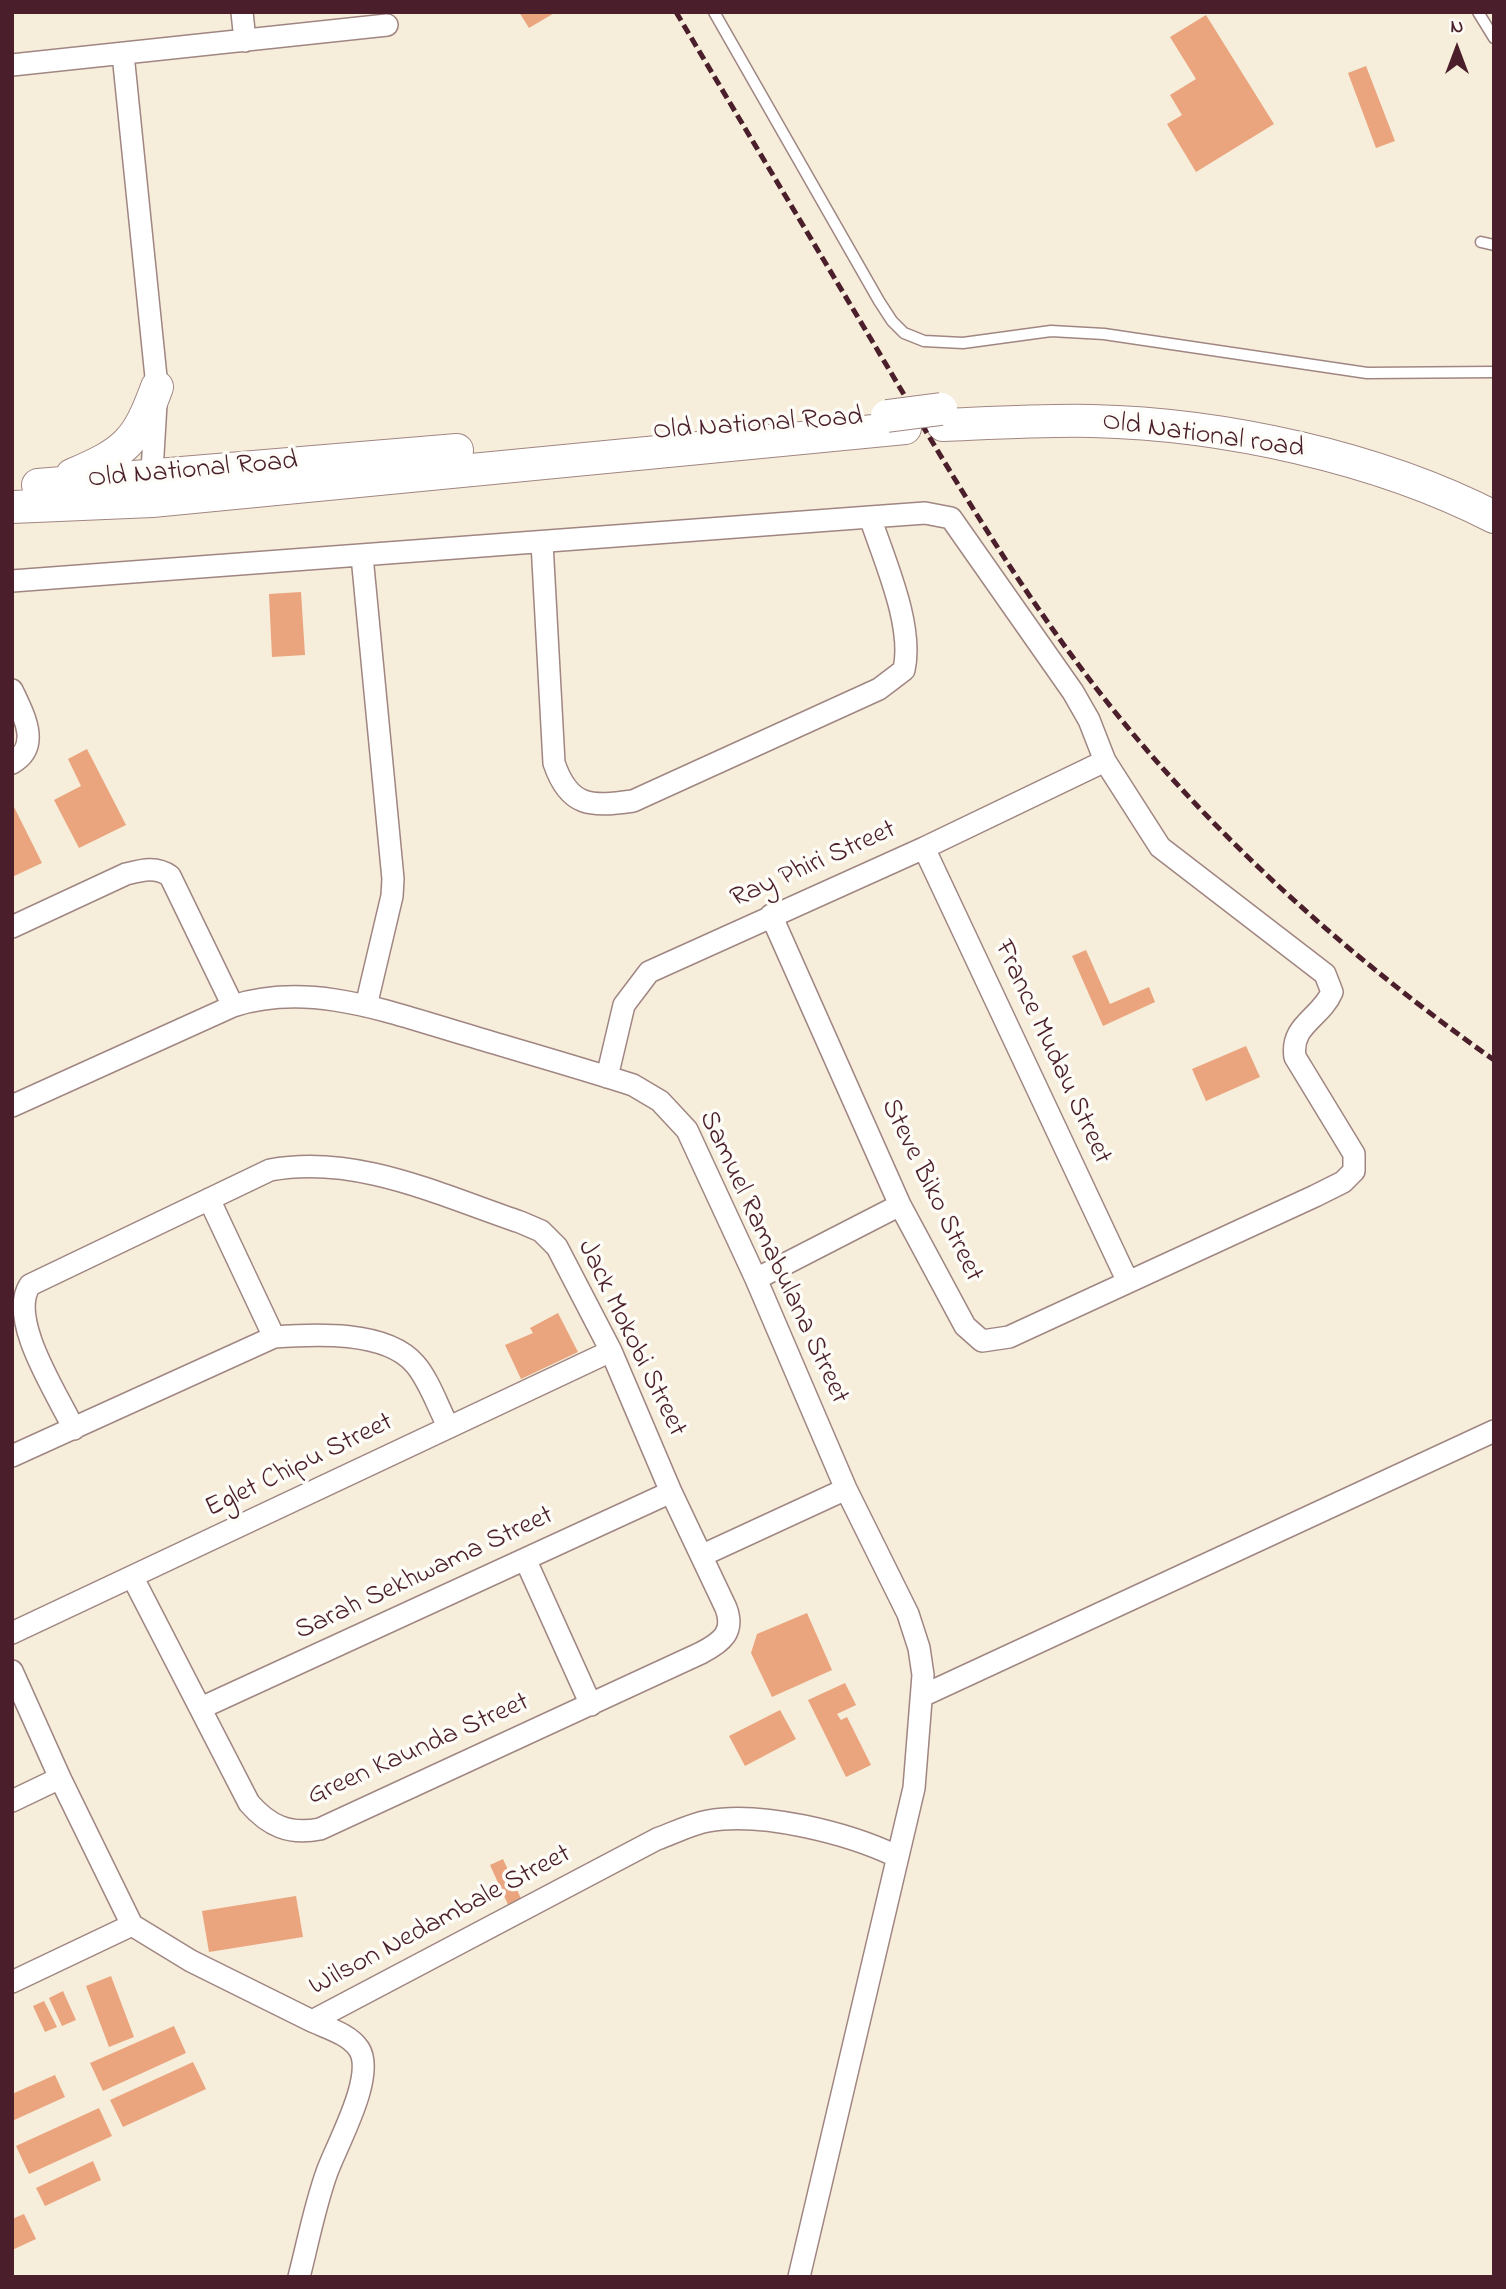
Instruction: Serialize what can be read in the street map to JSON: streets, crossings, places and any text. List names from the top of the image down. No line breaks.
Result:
{"streets":{"main road":["Old National Road","Old National road"],"street":["Ray Phiri Street","France Mudau Street","Steve Biko Street","Samuel Ramabulana Street","Jack Mokobi Street","Eglet Chipu Street","Sarah Sekhwama Street","Green Kaunda Street","Wilson Nedambale Street"]},"crossings":[["Old National Road","Old National road"],["Ray Phiri Street","France Mudau Street"],["Ray Phiri Street","Steve Biko Street"],["Ray Phiri Street","Samuel Ramabulana Street"],["France Mudau Street","Steve Biko Street"],["Samuel Ramabulana Street","Wilson Nedambale Street"],["Jack Mokobi Street","Eglet Chipu Street"],["Jack Mokobi Street","Sarah Sekhwama Street"],["Jack Mokobi Street","Green Kaunda Street"],["Eglet Chipu Street","Green Kaunda Street"],["Sarah Sekhwama Street","Green Kaunda Street"]],"north":"top"}
